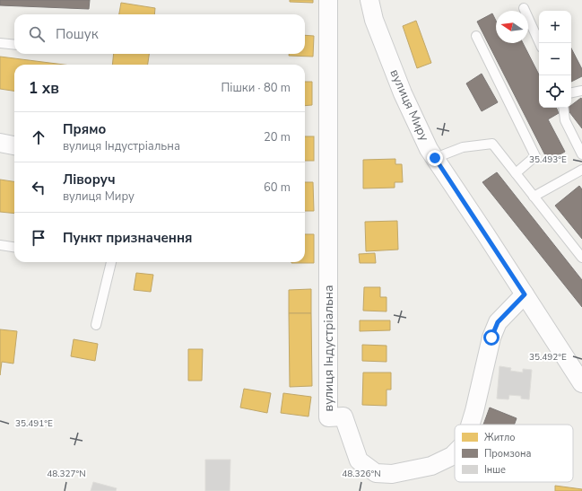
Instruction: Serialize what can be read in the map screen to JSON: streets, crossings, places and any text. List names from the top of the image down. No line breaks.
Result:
{"streets":{"street":["вулиця Миру","вулиця Індустріальна"]},"crossings":[["вулиця Миру","вулиця Індустріальна"]],"legend":["Житло","Промзона","Інше"],"north":"left","page":{"map_buttons":["+","−"],"search":"Пошук","heading":["1 хв","Пішки · 80 m"],"list":[["Прямо","вулиця Індустріальна","20 m"],["Ліворуч","вулиця Миру","60 m"],"Пункт призначення"]},"coordinates":["35.493°E","35.492°E","35.491°E","48.327°N","48.326°N"]}
